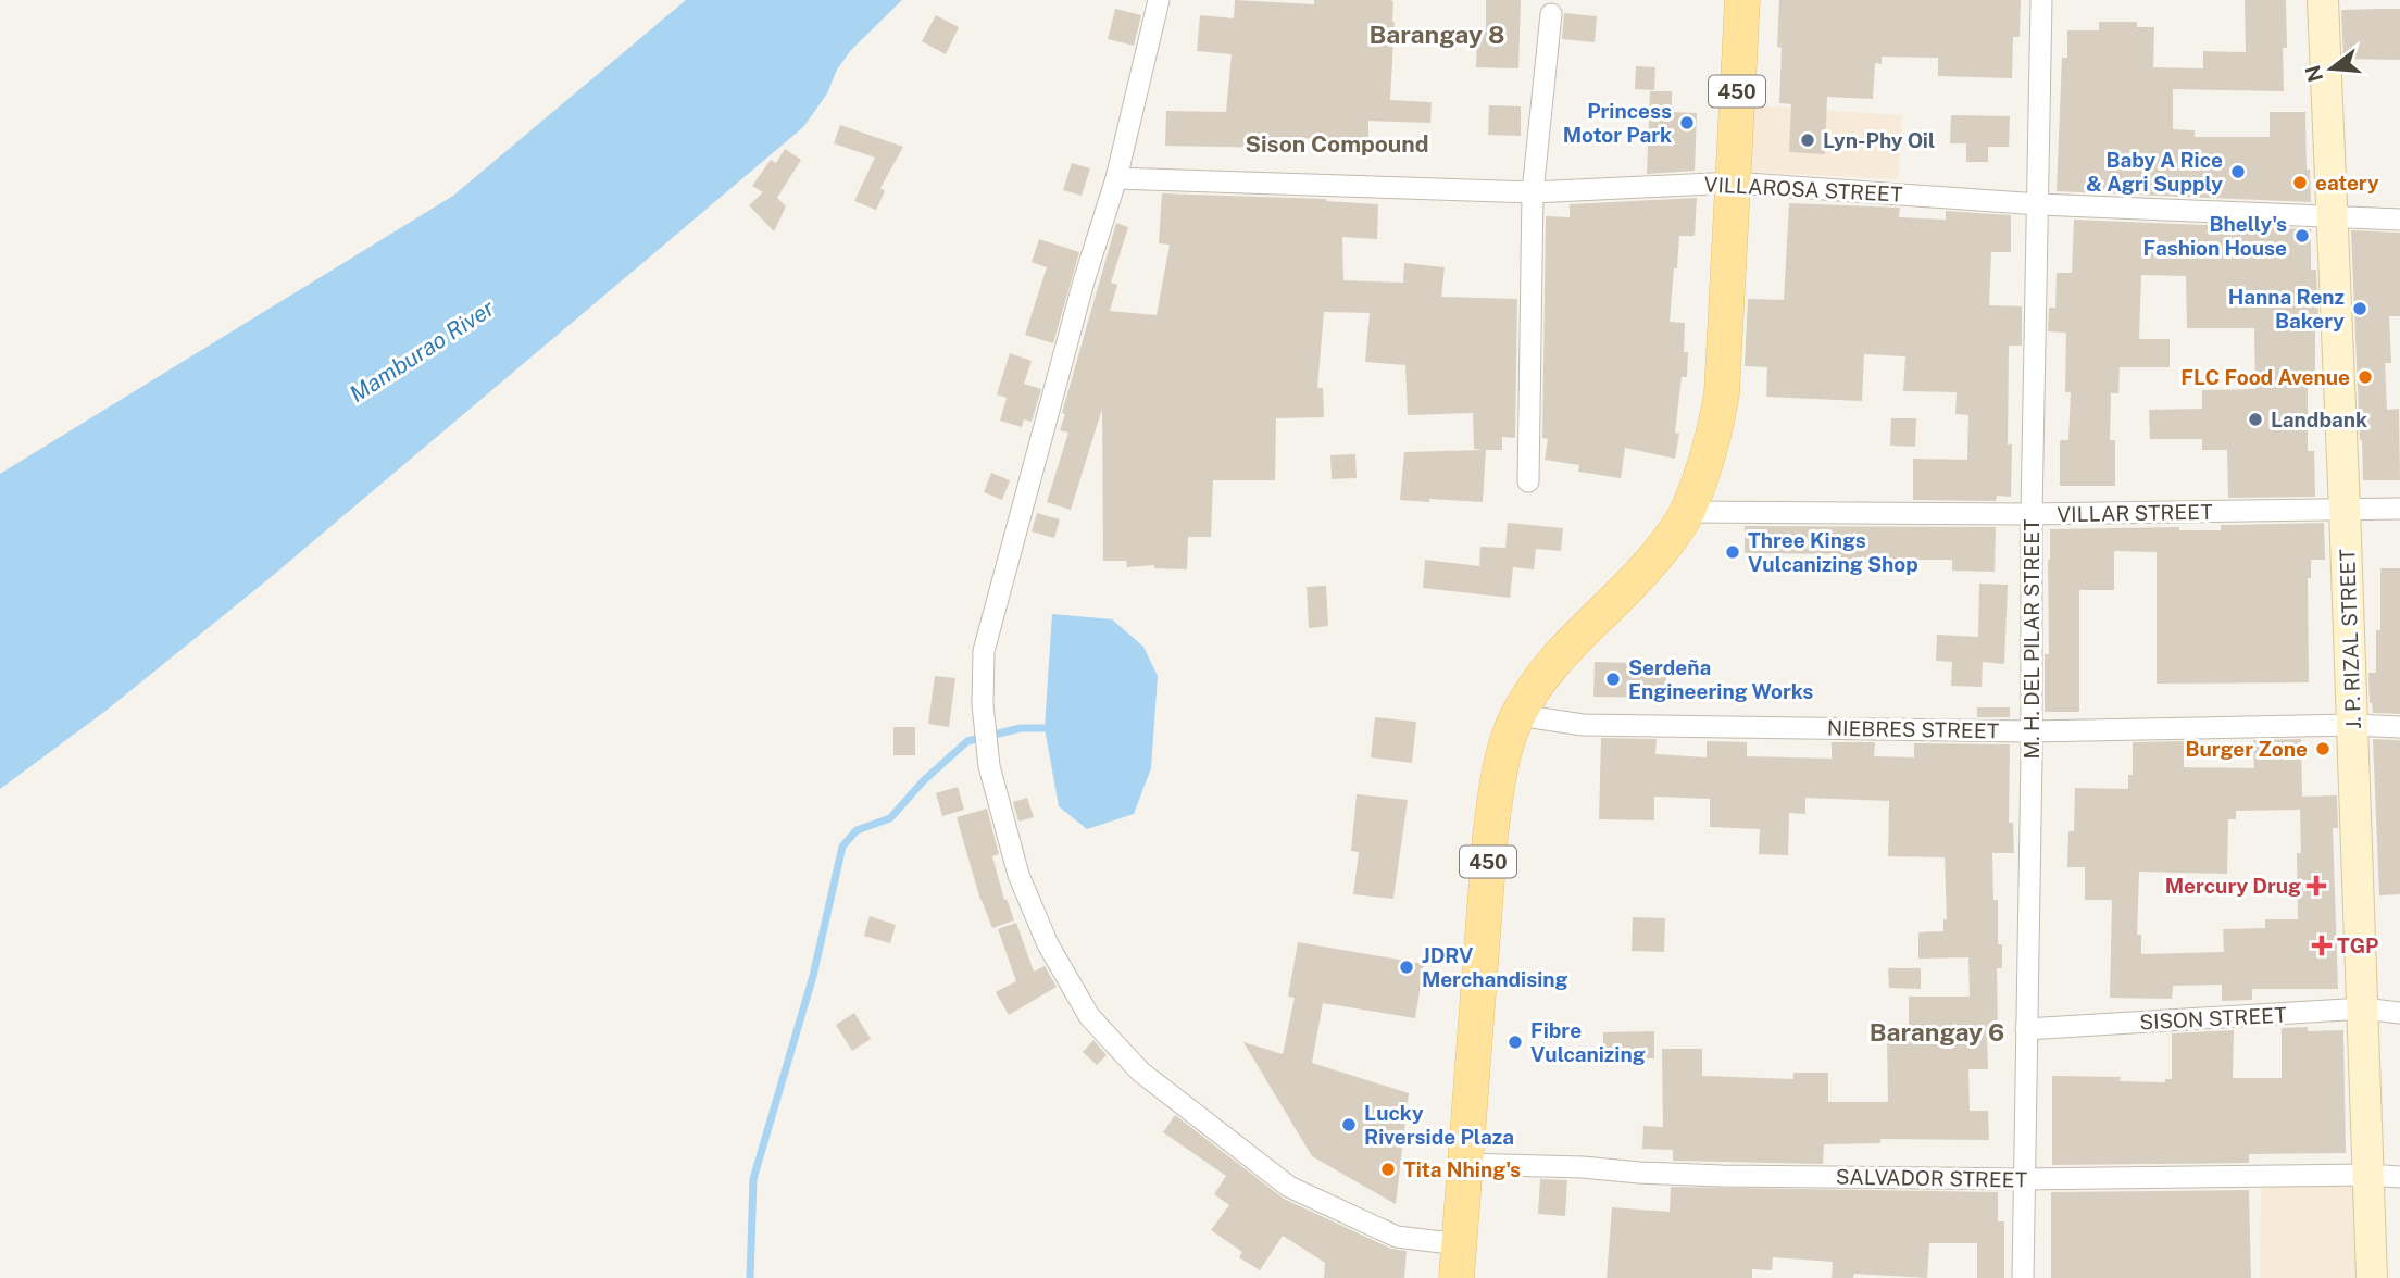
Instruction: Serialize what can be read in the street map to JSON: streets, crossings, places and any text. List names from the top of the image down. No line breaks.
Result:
{"streets":{"main road":["450"],"street":["VILLAROSA STREET","VILLAR STREET","M. H. DEL PILAR STREET","J. P. RIZAL STREET","NIEBRES STREET","SISON STREET","SALVADOR STREET"]},"crossings":[["450","VILLAROSA STREET"],["450","VILLAR STREET"],["450","NIEBRES STREET"],["450","SALVADOR STREET"],["VILLAROSA STREET","M. H. DEL PILAR STREET"],["VILLAROSA STREET","J. P. RIZAL STREET"],["VILLAR STREET","M. H. DEL PILAR STREET"],["VILLAR STREET","J. P. RIZAL STREET"],["M. H. DEL PILAR STREET","NIEBRES STREET"],["M. H. DEL PILAR STREET","SISON STREET"],["M. H. DEL PILAR STREET","SALVADOR STREET"],["J. P. RIZAL STREET","NIEBRES STREET"],["J. P. RIZAL STREET","SISON STREET"],["J. P. RIZAL STREET","SALVADOR STREET"]],"districts":["Barangay 8","Sison Compound","Barangay 6"],"water":["Mamburao River"],"places":{"other":["Princess Motor Park","Lyn-Phy Oil","Baby A Rice & Agri Supply","eatery","Bhelly's Fashion House","Hanna Renz Bakery","FLC Food Avenue","Landbank","Three Kings Vulcanizing Shop","Serdeña Engineering Works","Burger Zone","JDRV Merchandising","Fibre Vulcanizing","Lucky Riverside Plaza","Tita Nhing's"],"health":["Mercury Drug","TGP"]},"north":"left"}
